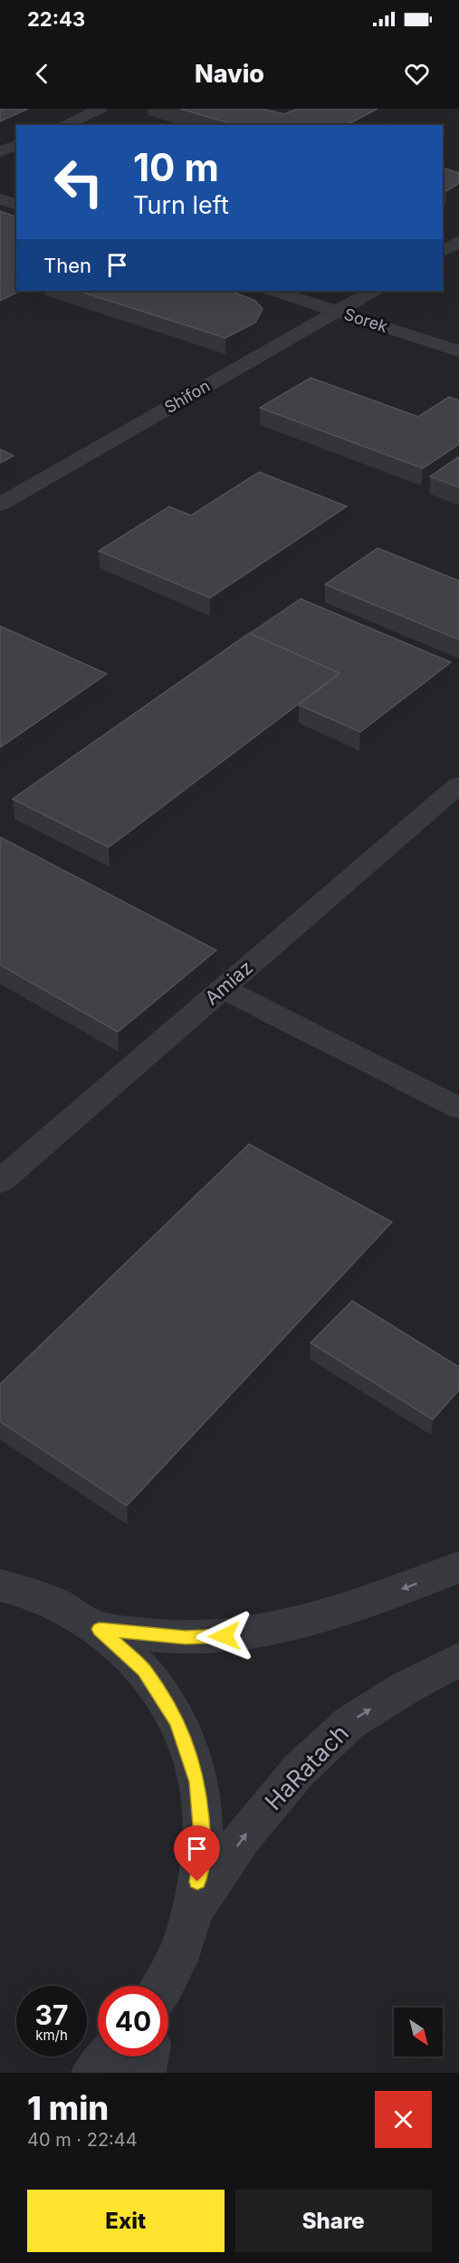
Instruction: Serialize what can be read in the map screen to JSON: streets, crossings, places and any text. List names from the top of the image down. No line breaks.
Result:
{"streets":{"street":["Sorek","Shifon","Amiaz","HaRatach"]},"crossings":[["Sorek","Shifon"]],"one_way":["HaRatach"],"north":"bottom right","page":{"status":"22:43","header":"Navio","turn":["10 m","Turn left"],"then":"Then","speed":"37 km/h","limit":"40","heading":["1 min","40 m · 22:44"],"buttons":["Exit","Share"]}}
